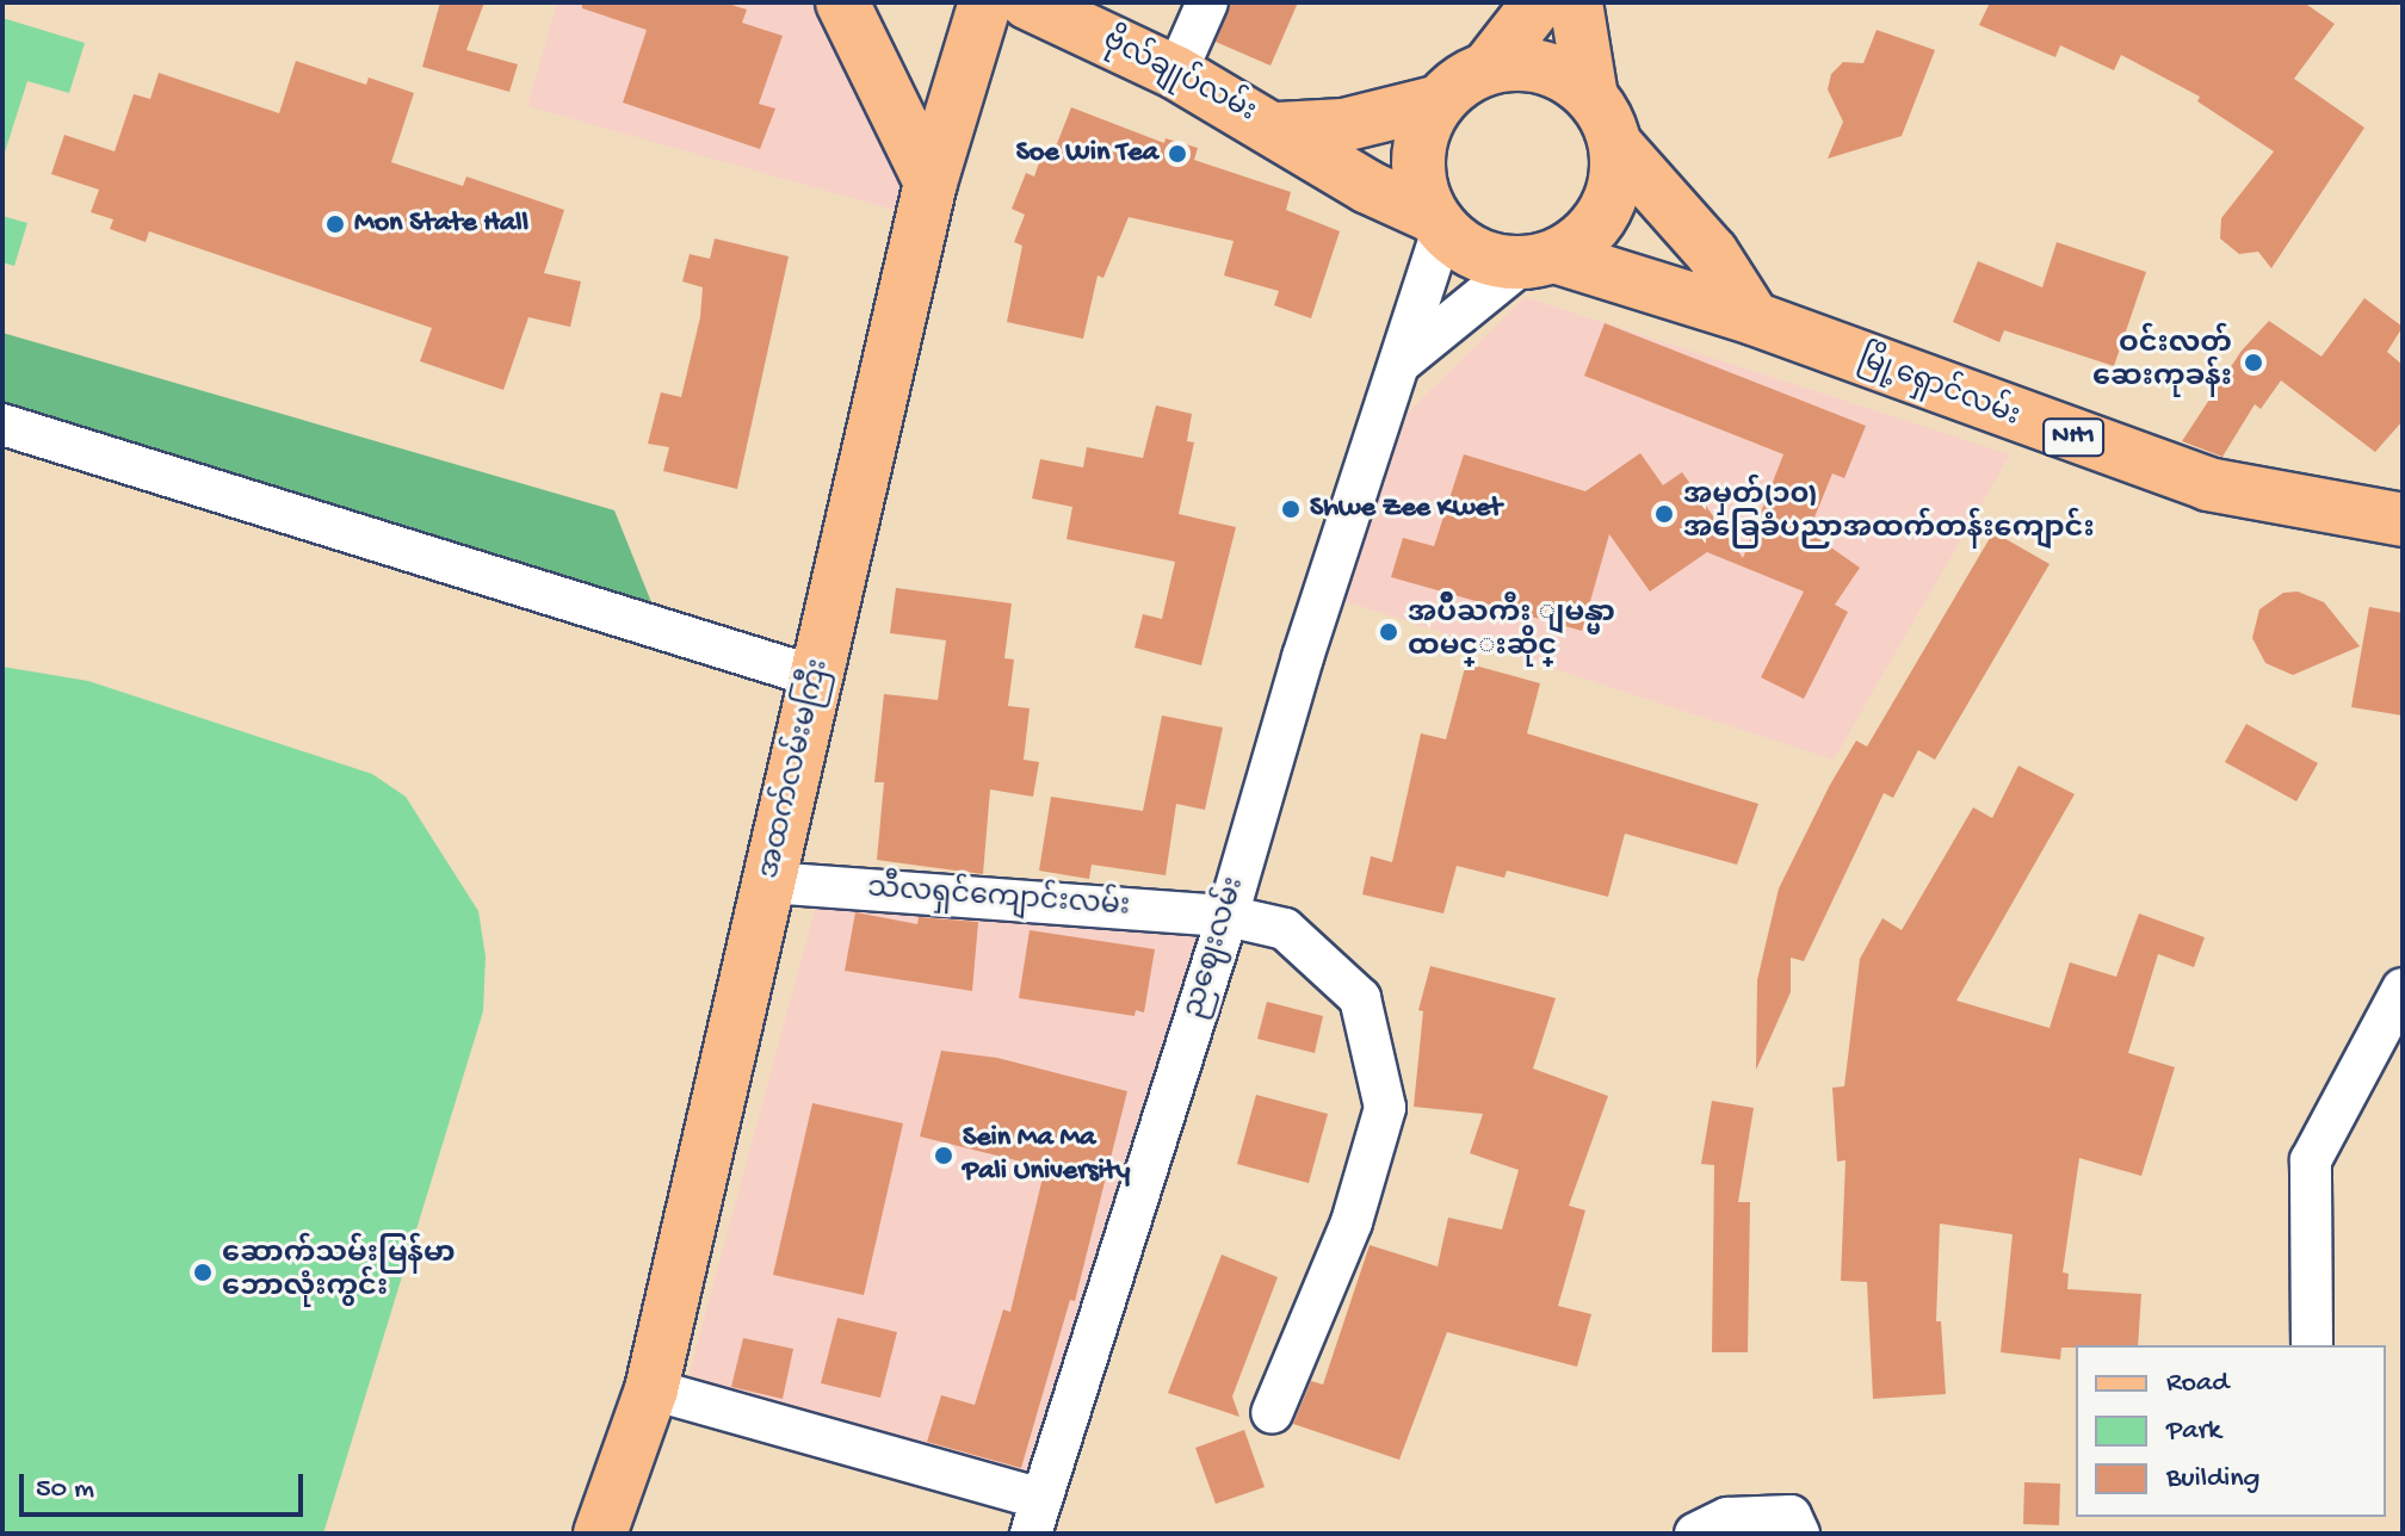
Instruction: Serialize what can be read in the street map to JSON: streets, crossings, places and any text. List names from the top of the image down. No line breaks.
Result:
{"streets":{"main road":["ဗိုလ်ချုပ်လမ်း","မြို့ရှောင်လမ်း","NH1","အထက်လမ်းမကြီး"],"street":["သီလရှင်ကျောင်းလမ်း","ညဈေးလမ်း"]},"crossings":[["ဗိုလ်ချုပ်လမ်း","မြို့ရှောင်လမ်း"],["ဗိုလ်ချုပ်လမ်း","NH1"],["ဗိုလ်ချုပ်လမ်း","ညဈေးလမ်း"],["မြို့ရှောင်လမ်း","NH1"],["မြို့ရှောင်လမ်း","ညဈေးလမ်း"],["NH1","ညဈေးလမ်း"],["အထက်လမ်းမကြီး","သီလရှင်ကျောင်းလမ်း"],["သီလရှင်ကျောင်းလမ်း","ညဈေးလမ်း"]],"places":["Soe Win Tea","Mon State Hall","ဝင်းလတ် ဆေးကုခန်း","Shwe Zee Kwet","အမှတ်(၁၀) အခြေခံပညာအထက်တန်းကျောင်း","အပ်ိဳႀကီး ျမန္မာ ထမင္းဆိုင္","Sein Ma Ma Pali University","ဆောက်သမ်းမြန်မာ ဘောလုံးကွင်း"],"legend":["Road","Park","Building"],"scale_bar":"50 m"}
